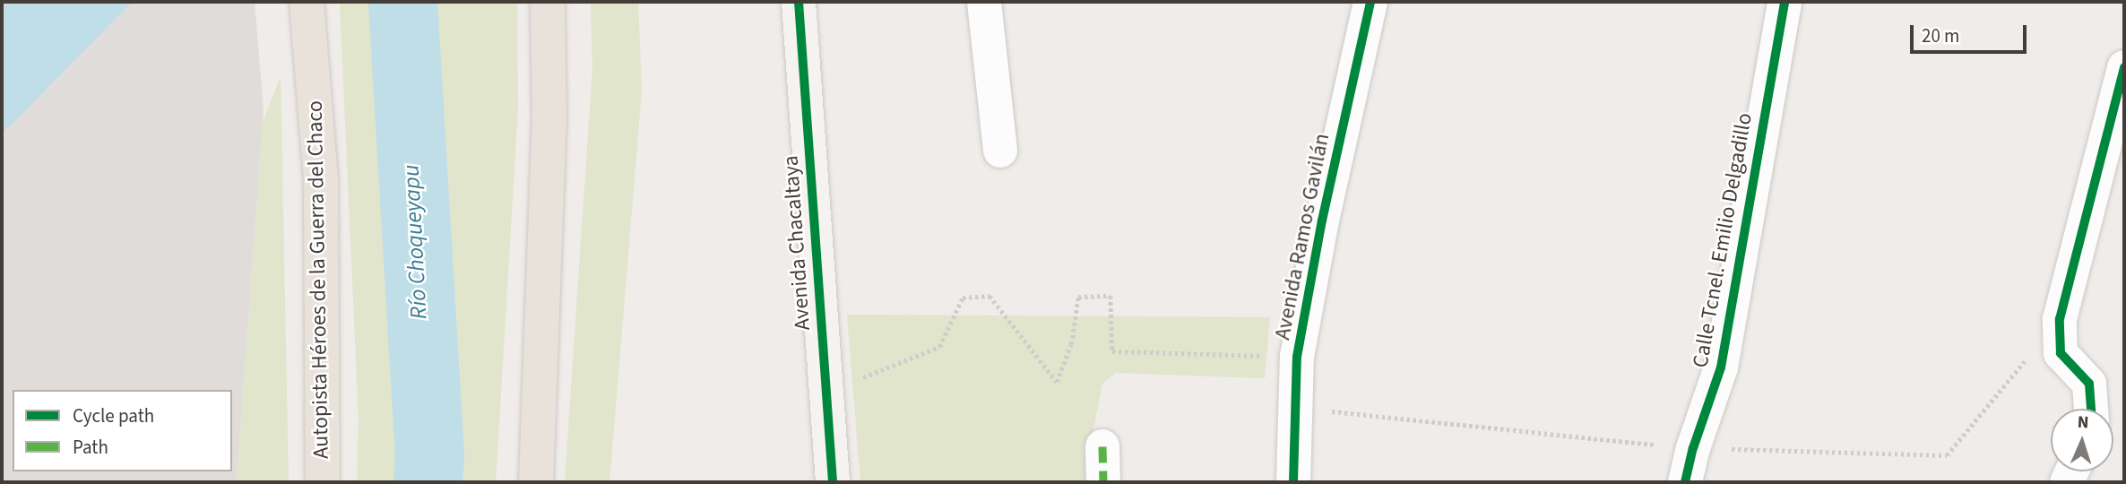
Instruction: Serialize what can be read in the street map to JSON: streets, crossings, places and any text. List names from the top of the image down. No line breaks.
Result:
{"streets":{"highway":["Autopista Héroes de la Guerra del Chaco"],"street":["Avenida Ramos Gavilán","Calle Tcnel. Emilio Delgadillo","Avenida Chacaltaya"]},"water":["Río Choqueyapu"],"legend":["Cycle path","Path"],"scale_bar":"20 m","north":"top"}
